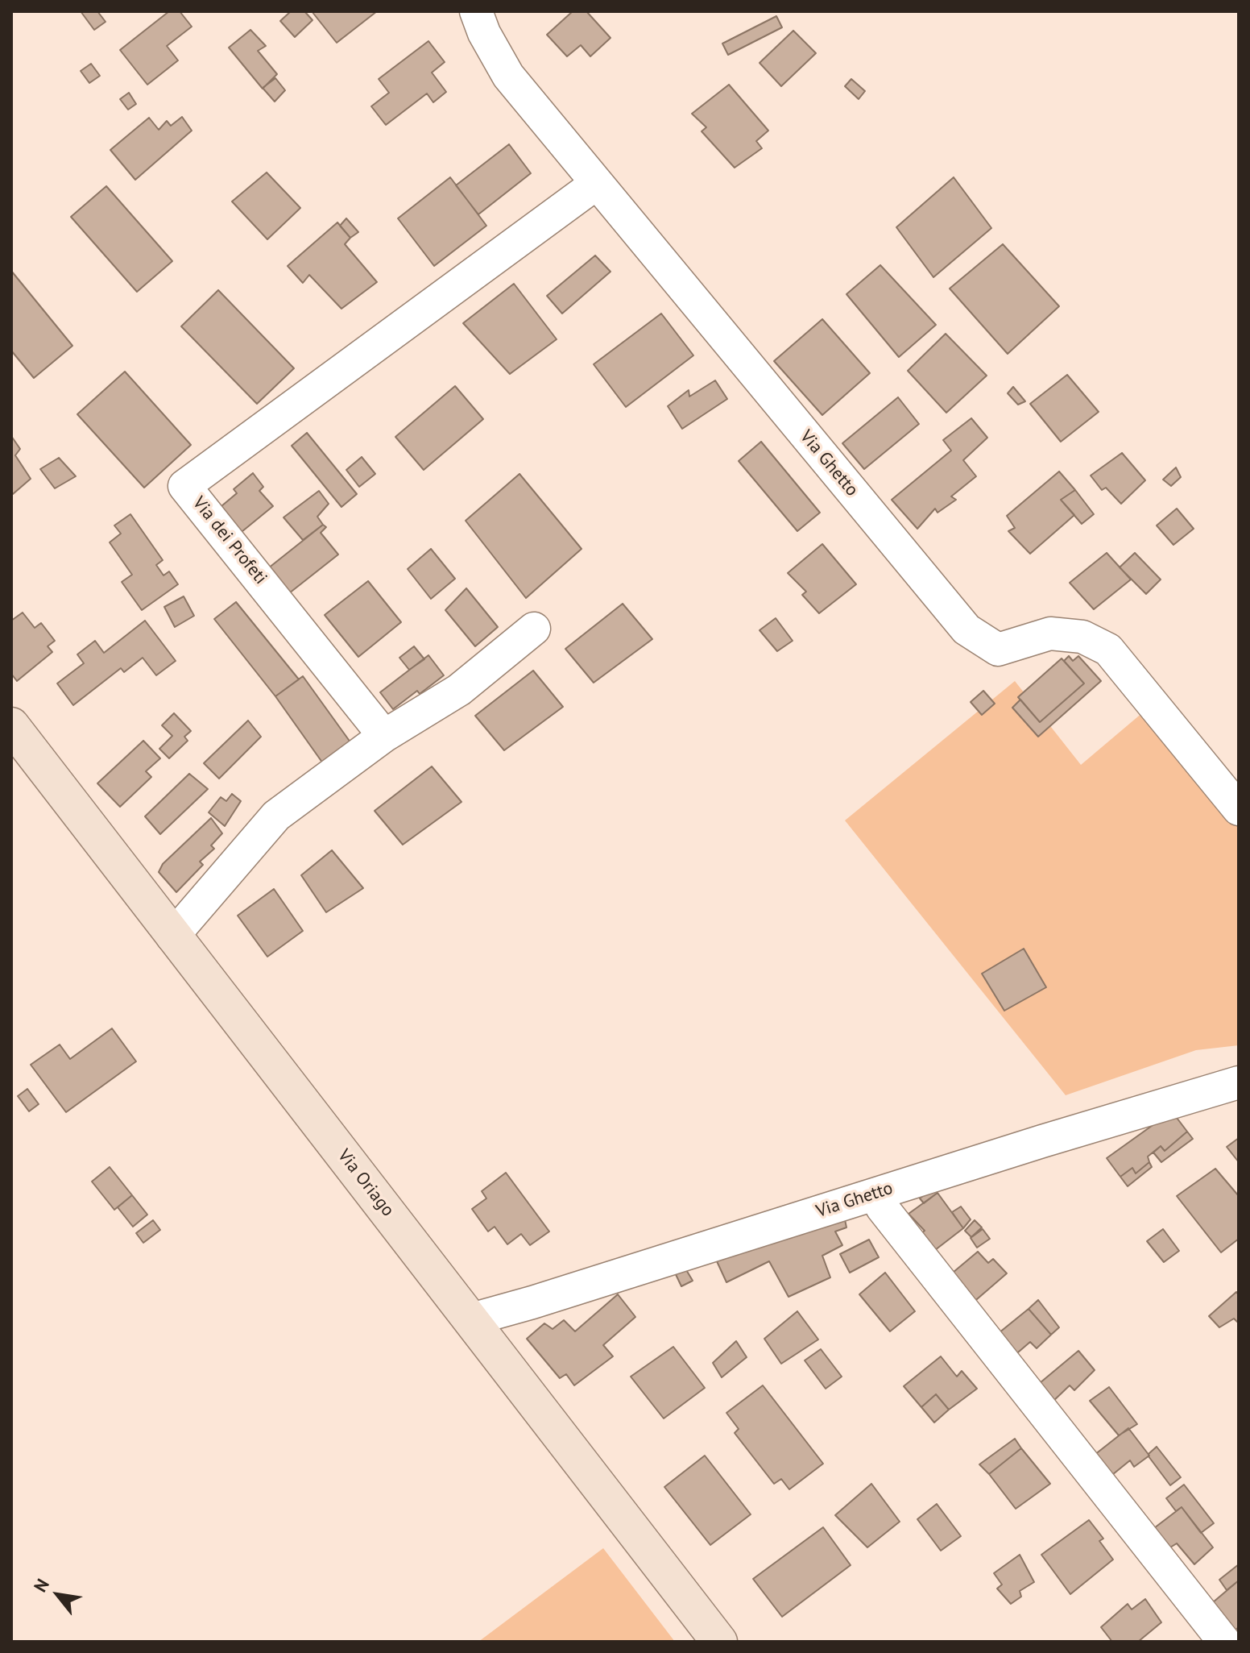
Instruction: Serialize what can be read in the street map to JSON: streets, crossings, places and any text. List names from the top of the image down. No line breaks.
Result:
{"streets":{"street":["Via Ghetto","Via dei Profeti","Via Oriago"]},"crossings":[["Via Ghetto","Via dei Profeti"],["Via Ghetto","Via Oriago"]],"north":"top left"}
